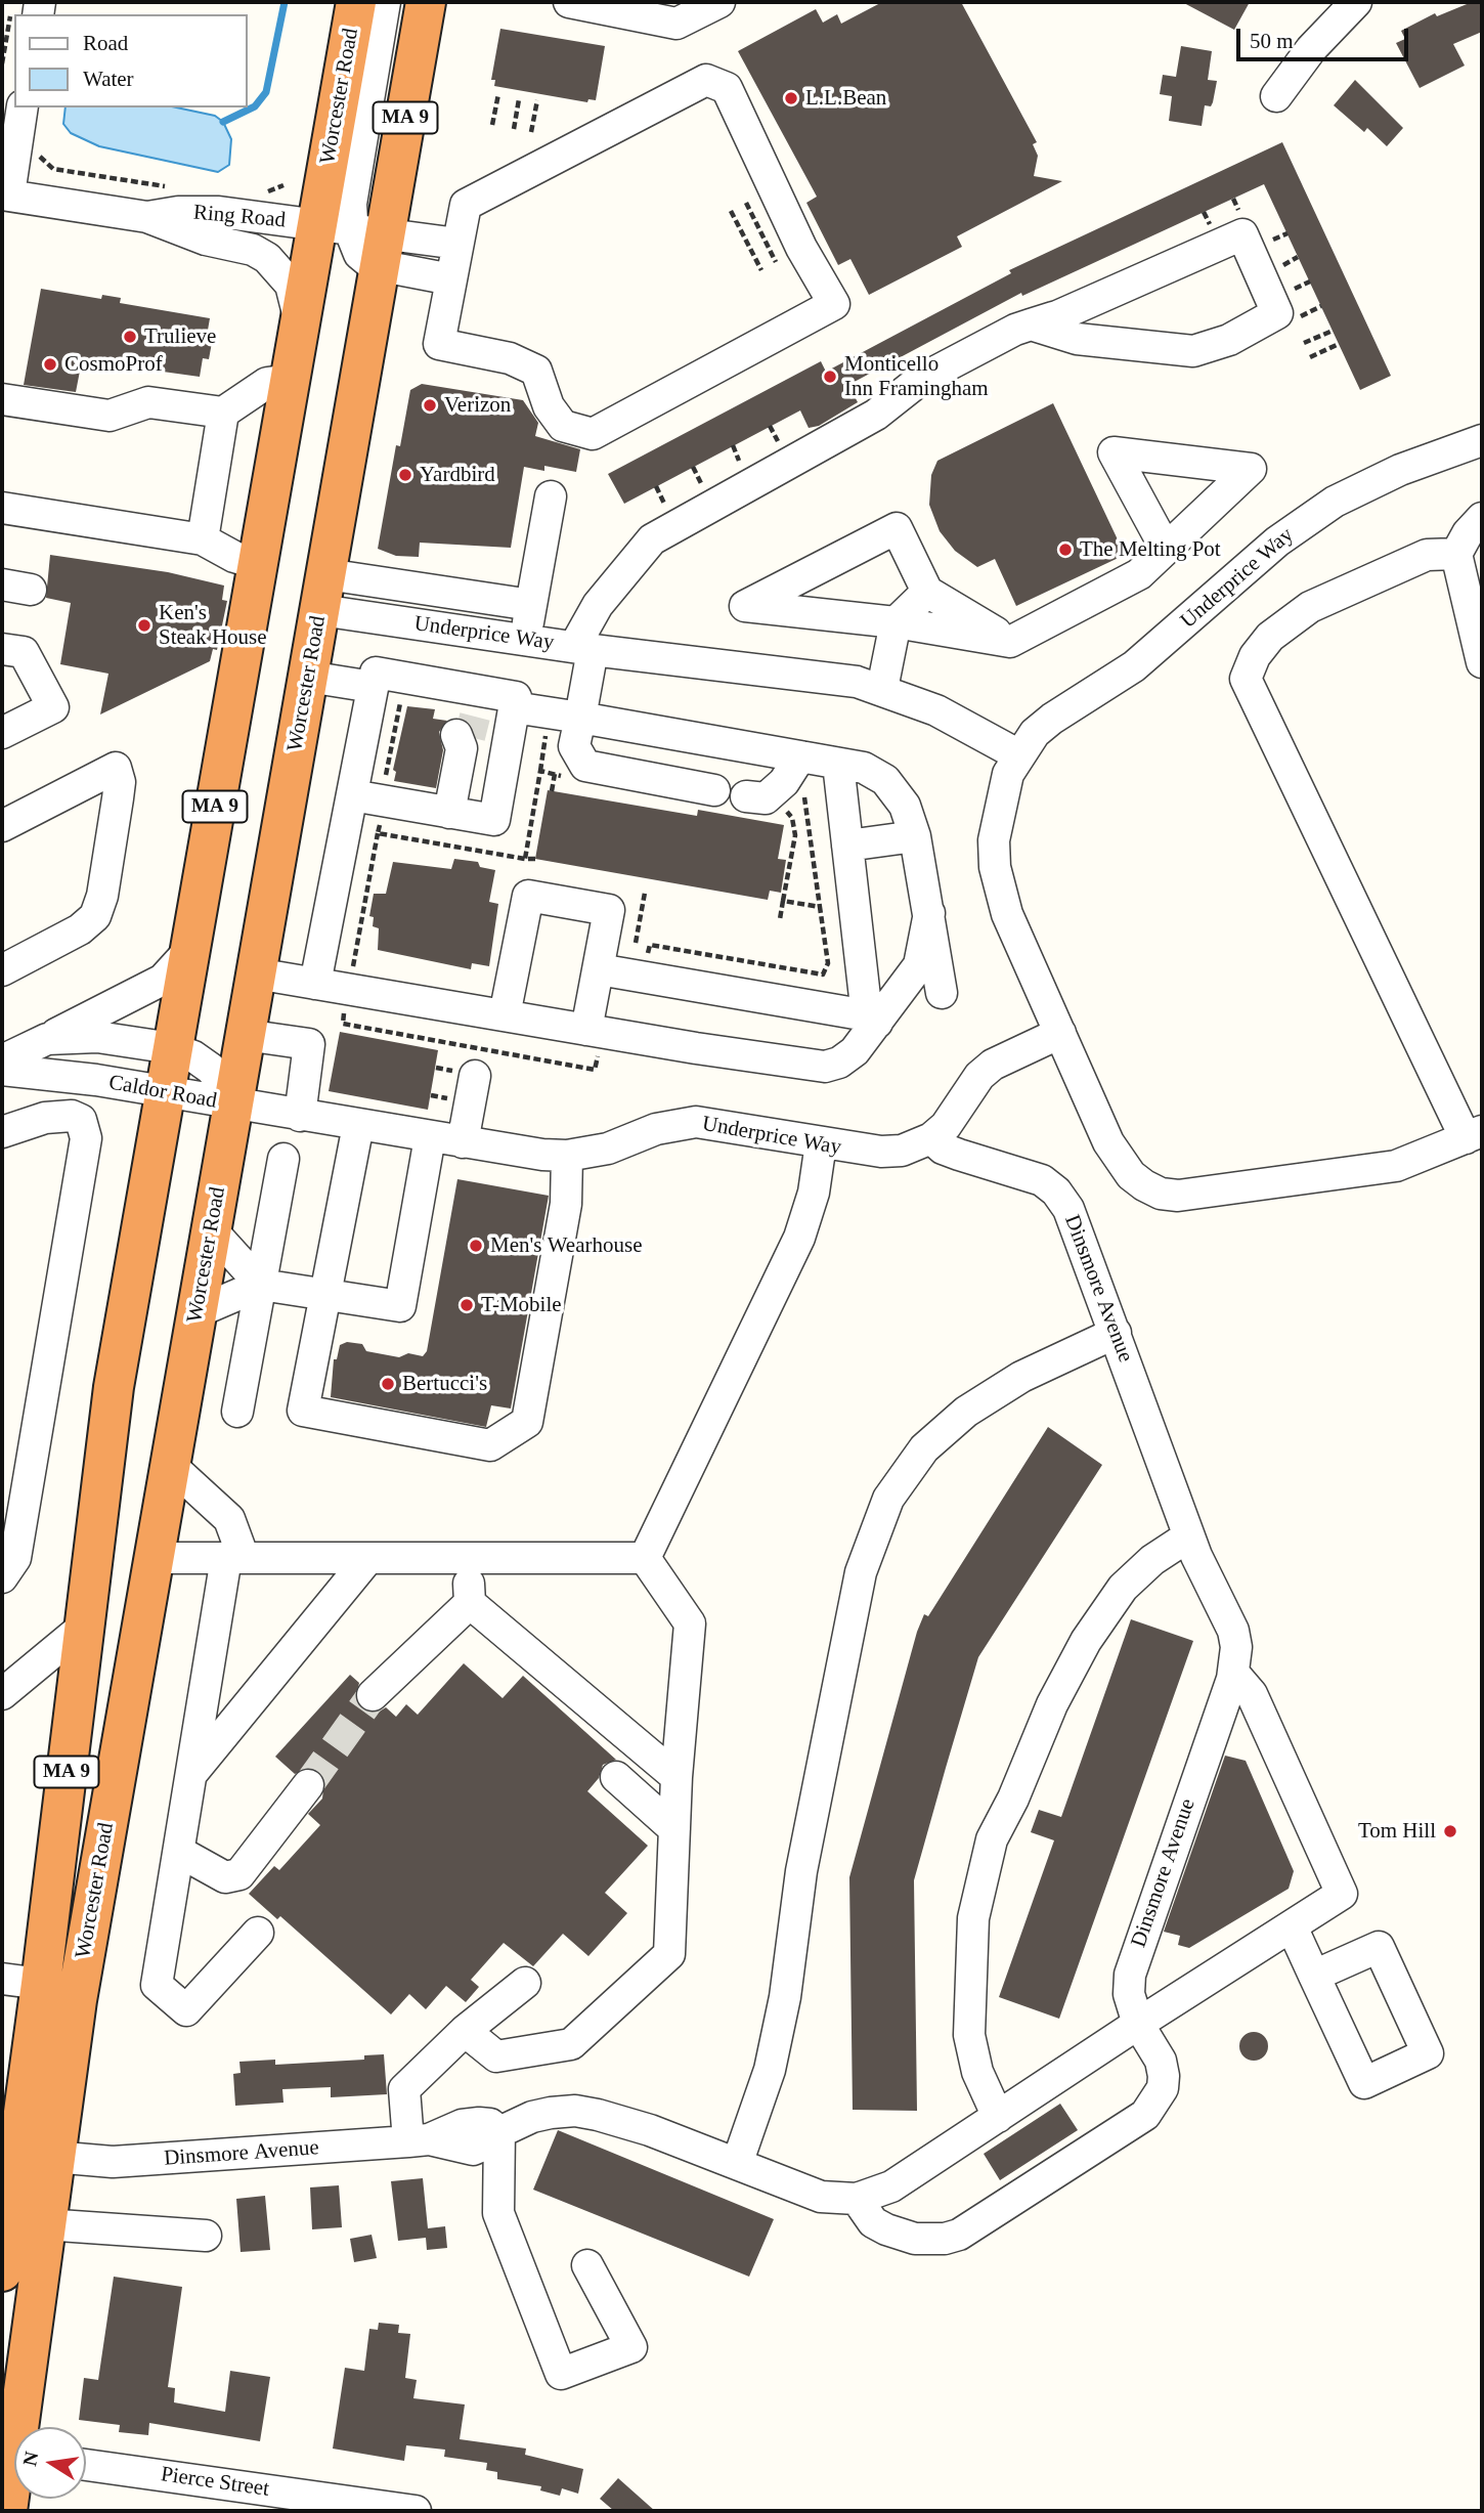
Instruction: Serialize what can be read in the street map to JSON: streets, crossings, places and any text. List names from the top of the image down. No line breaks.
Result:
{"streets":{"highway":["Worcester Road","MA 9"],"street":["Ring Road","Underprice Way","Caldor Road","Dinsmore Avenue","Pierce Street"]},"crossings":[["Worcester Road","Ring Road"],["Worcester Road","Underprice Way"],["Worcester Road","Caldor Road"],["Worcester Road","Dinsmore Avenue"],["Underprice Way","Caldor Road"],["Underprice Way","Dinsmore Avenue"]],"places":["L.L.Bean","Trulieve","CosmoProf","Monticello Inn Framingham","Verizon","Yardbird","The Melting Pot","Ken's Steak House","Men's Wearhouse","T-Mobile","Bertucci's","Tom Hill"],"legend":["Road","Water"],"scale_bar":"50 m","north":"left"}
